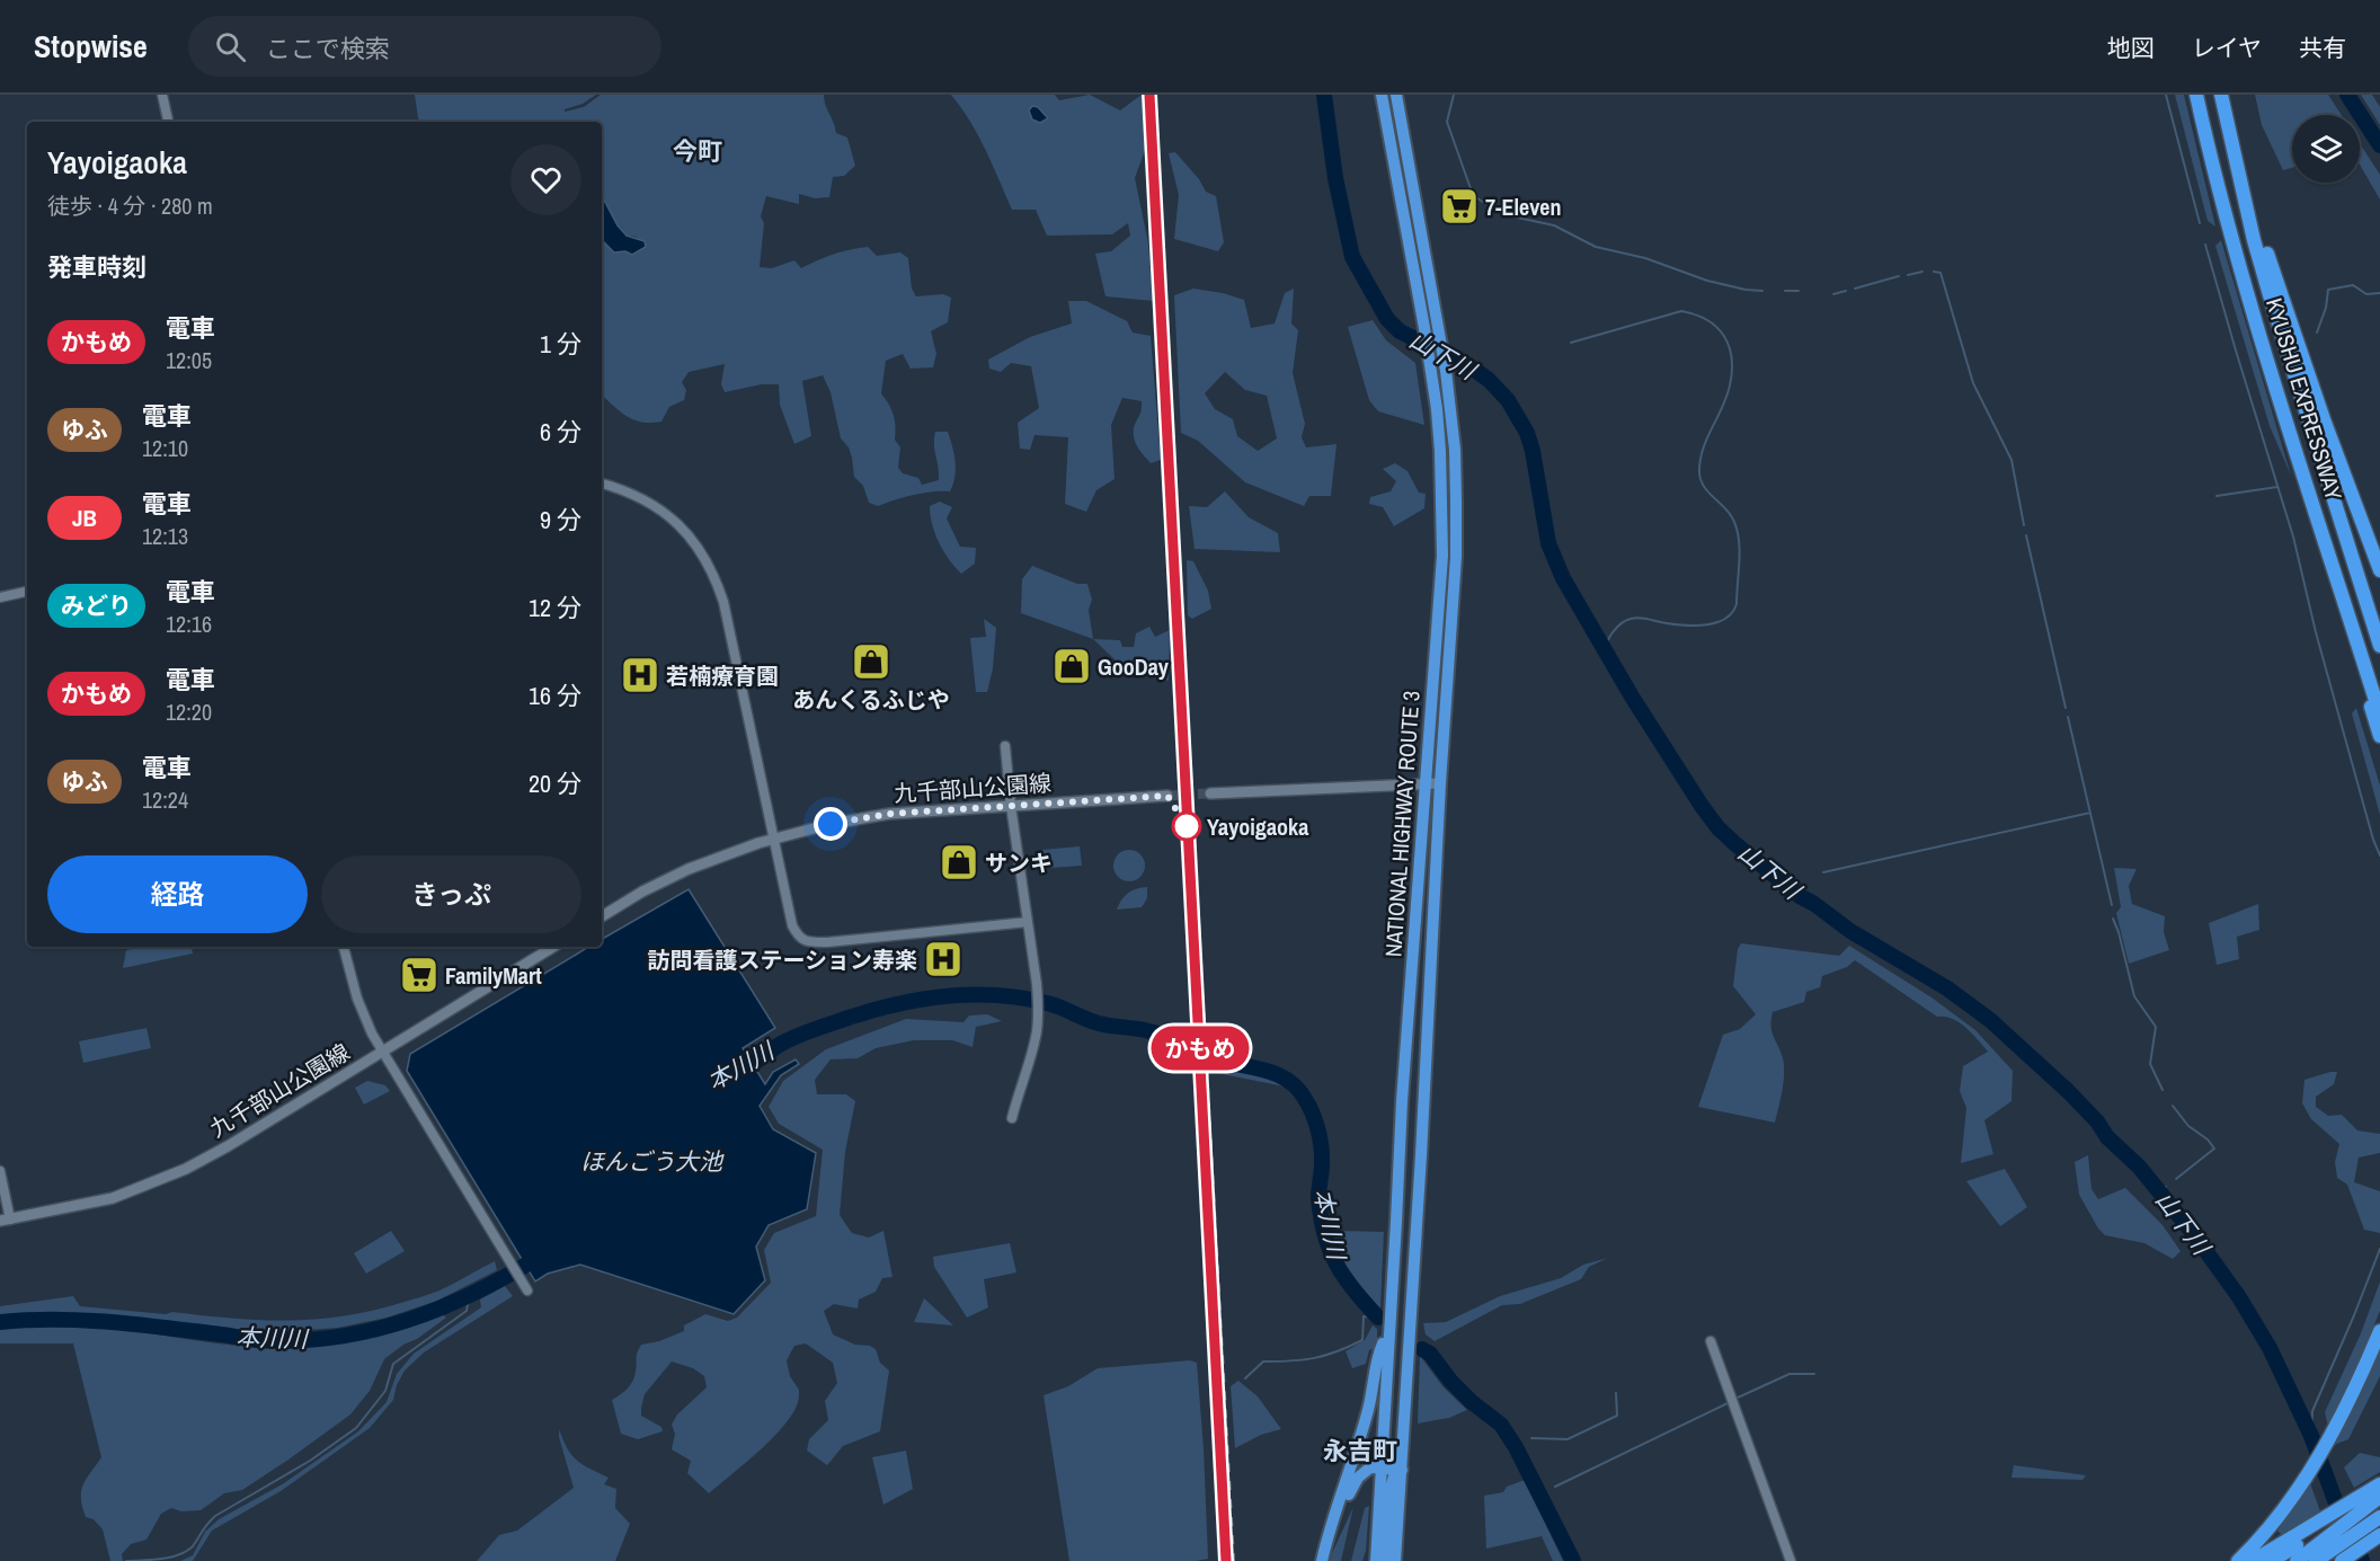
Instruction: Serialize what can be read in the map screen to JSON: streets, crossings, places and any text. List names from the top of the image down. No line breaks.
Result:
{"streets":{"highway":["KYUSHU EXPRESSWAY","NATIONAL HIGHWAY ROUTE 3"],"main road":["九千部山公園線"]},"districts":["今町","永吉町"],"water":["山下川","本川川","ほんごう大池"],"places":{"supermarket":["7-Eleven","FamilyMart"],"shop":["あんくるふじや","GooDay","サンキ"],"hospital":["若楠療育園","訪問看護ステーション寿楽"],"other":["Yayoigaoka"]},"page":{"header":"Stopwise","search":"ここで検索","nav":["地図","レイヤ","共有"],"on_map":"かもめ","heading":[["Yayoigaoka","徒歩 · 4 分 · 280 m"],"発車時刻"],"list":[{"mark":"かもめ","name":"電車","note":"12:05","value":"1 分"},{"mark":"ゆふ","name":"電車","note":"12:10","value":"6 分"},{"mark":"JB","name":"電車","note":"12:13","value":"9 分"},{"mark":"みどり","name":"電車","note":"12:16","value":"12 分"},{"mark":"かもめ","name":"電車","note":"12:20","value":"16 分"},{"mark":"ゆふ","name":"電車","note":"12:24","value":"20 分"}],"buttons":["経路","きっぷ"]}}
